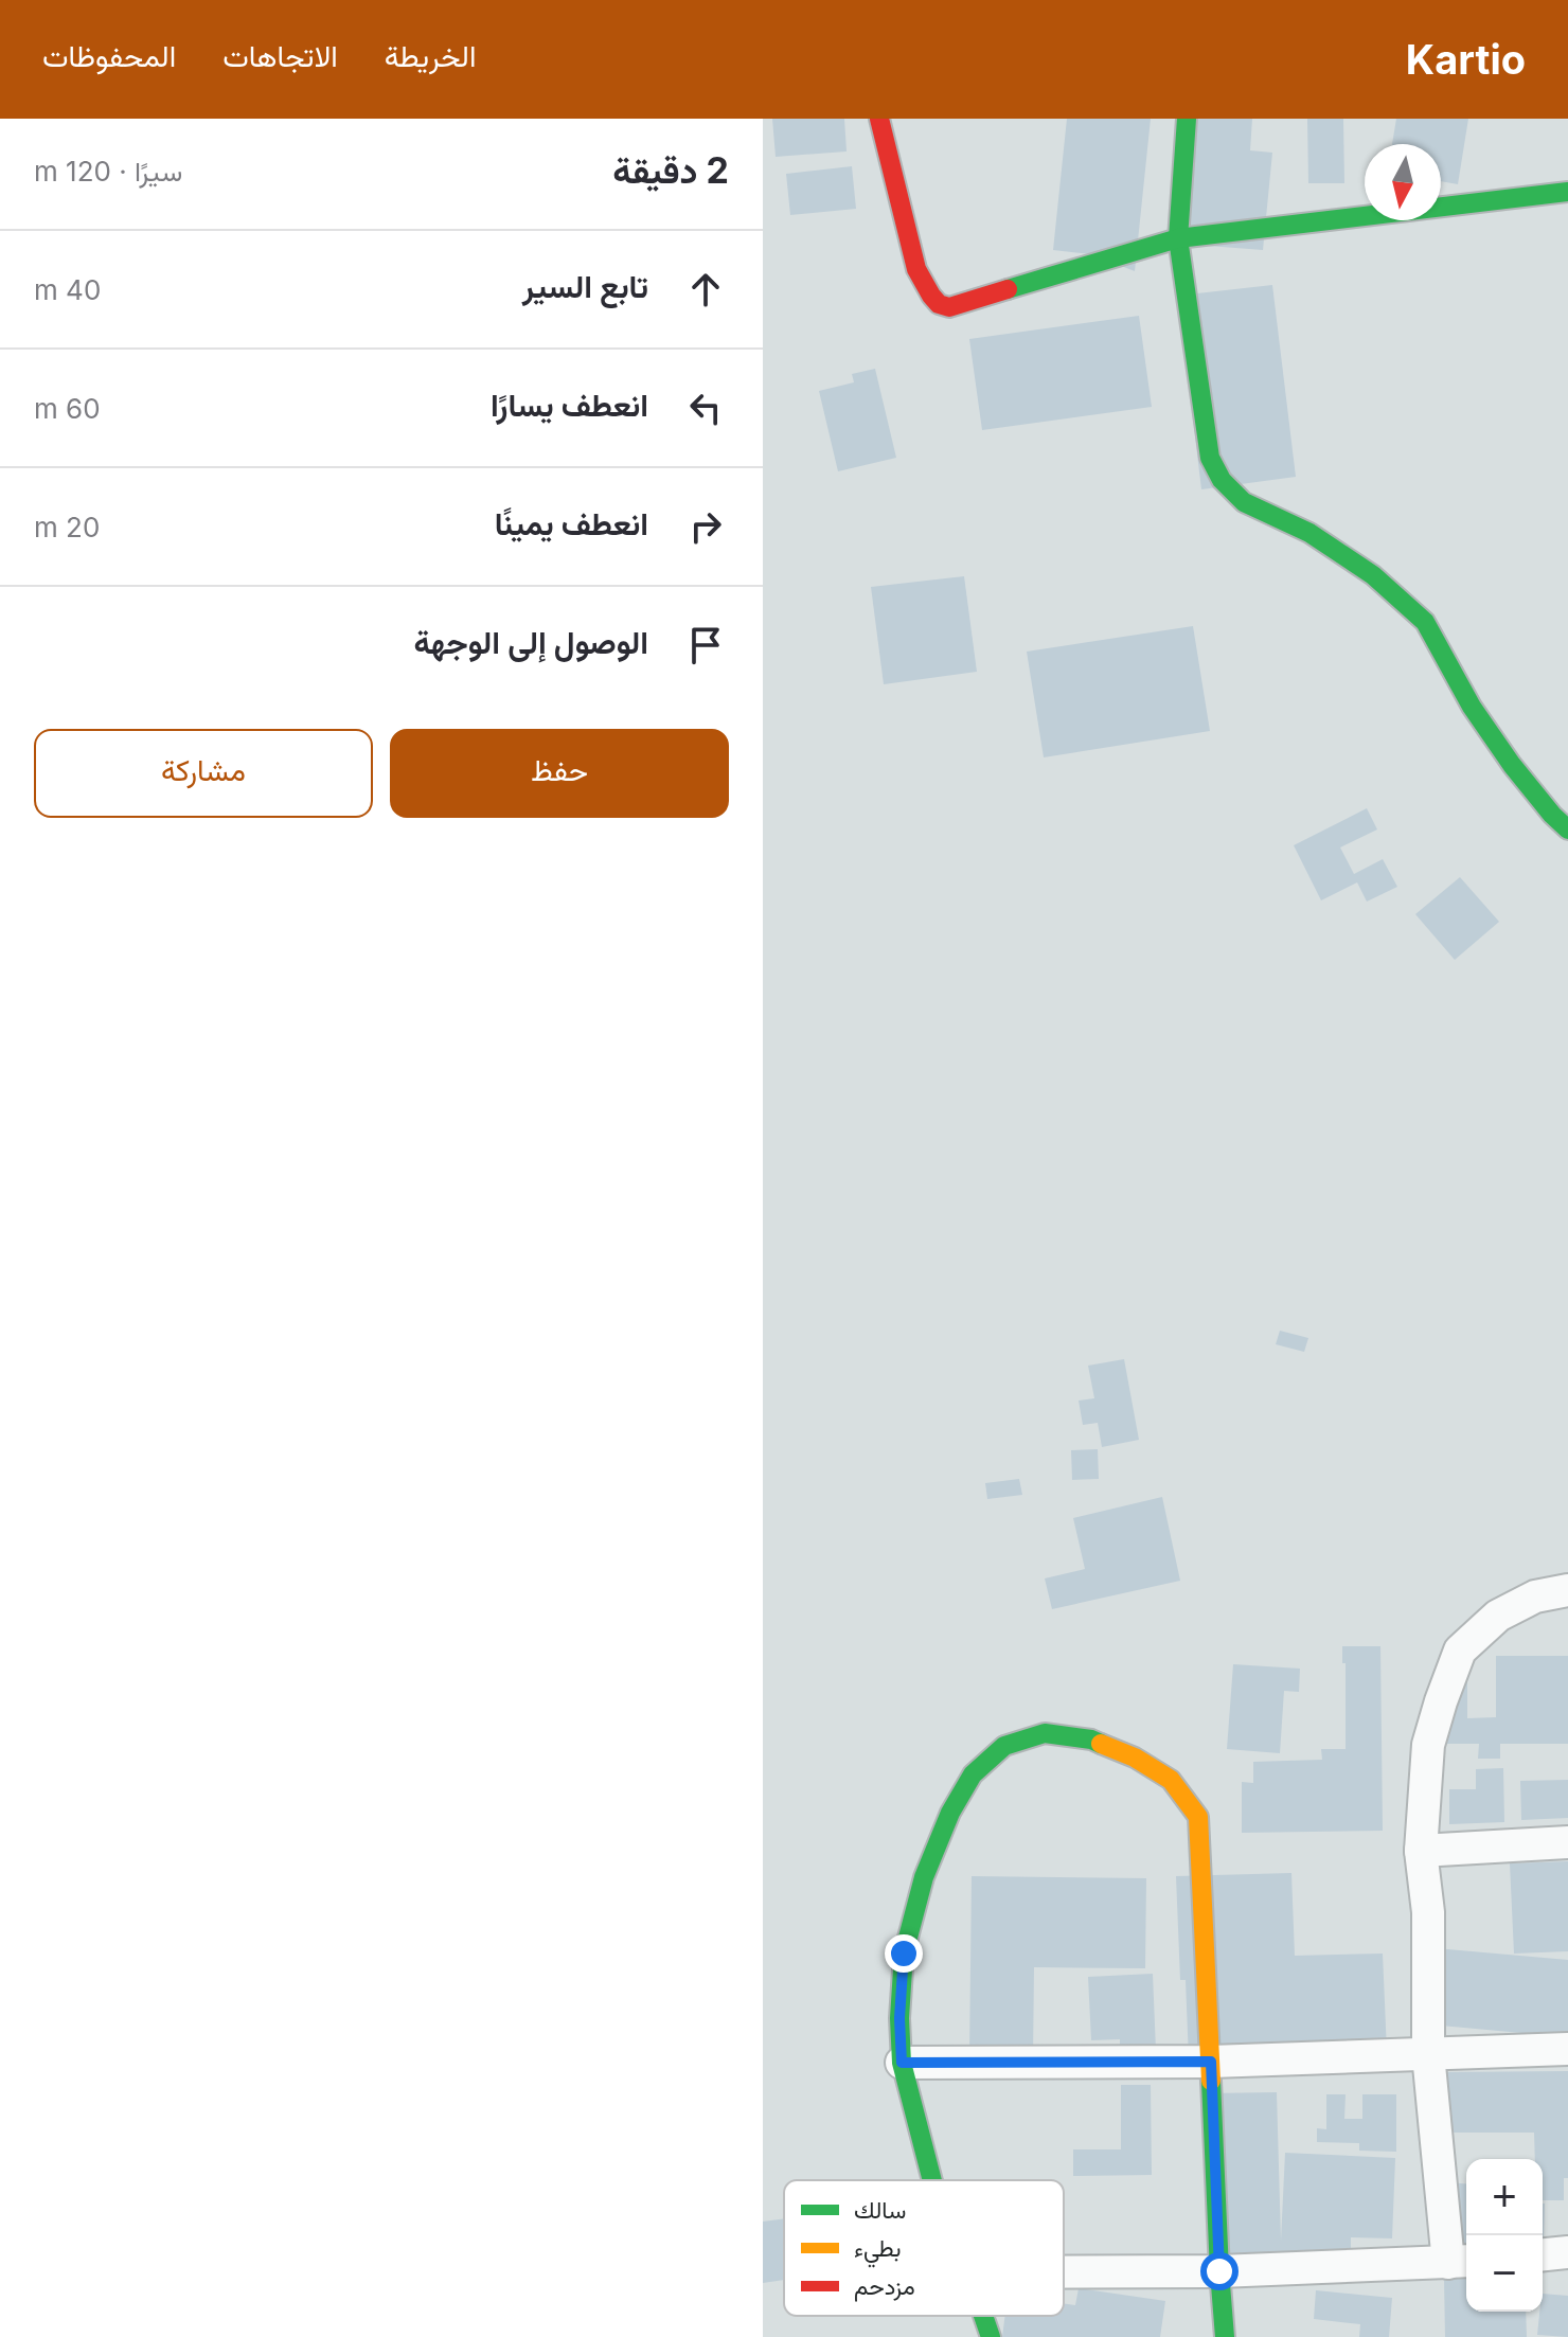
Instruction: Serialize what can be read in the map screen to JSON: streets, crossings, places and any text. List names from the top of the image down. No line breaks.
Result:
{"legend":["سالك","بطيء","مزدحم"],"north":"bottom","page":{"header":"Kartio","nav":["الخريطة","الاتجاهات","المحفوظات"],"heading":["2 دقيقة","سيرًا · 120 m"],"list":[["تابع السير","40 m"],["انعطف يسارًا","60 m"],["انعطف يمينًا","20 m"],"الوصول إلى الوجهة"],"buttons":["حفظ","مشاركة"],"map_buttons":["+","−"]}}
